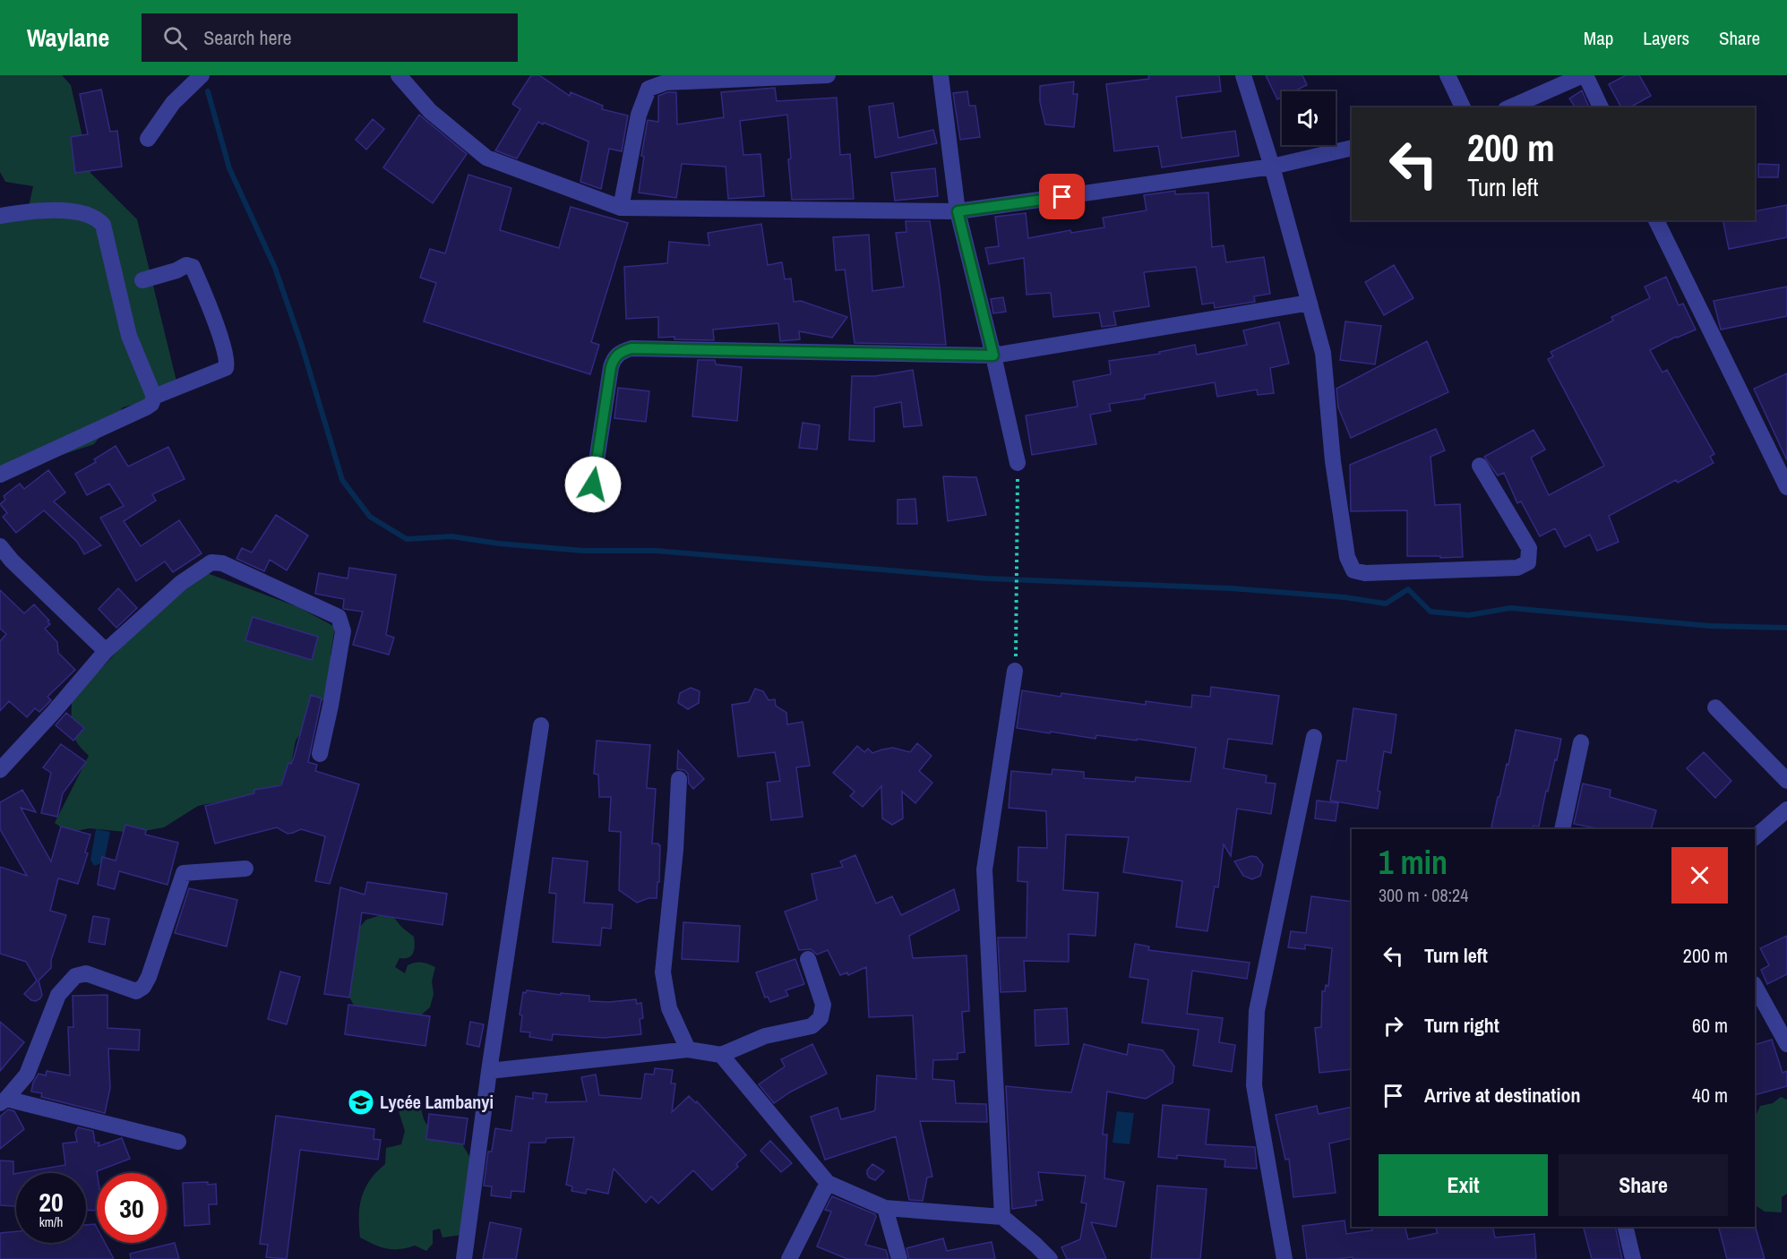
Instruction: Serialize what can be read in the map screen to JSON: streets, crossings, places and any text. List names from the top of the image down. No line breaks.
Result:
{"places":{"school or university":["Lycée Lambanyi"]},"page":{"header":"Waylane","search":"Search here","nav":["Map","Layers","Share"],"turn":["200 m","Turn left"],"heading":["1 min","300 m · 08:24"],"list":[{"name":"Turn left","value":"200 m"},{"name":"Turn right","value":"60 m"},{"name":"Arrive at destination","value":"40 m"}],"buttons":["Exit","Share"],"speed":"20 km/h","limit":"30"}}
